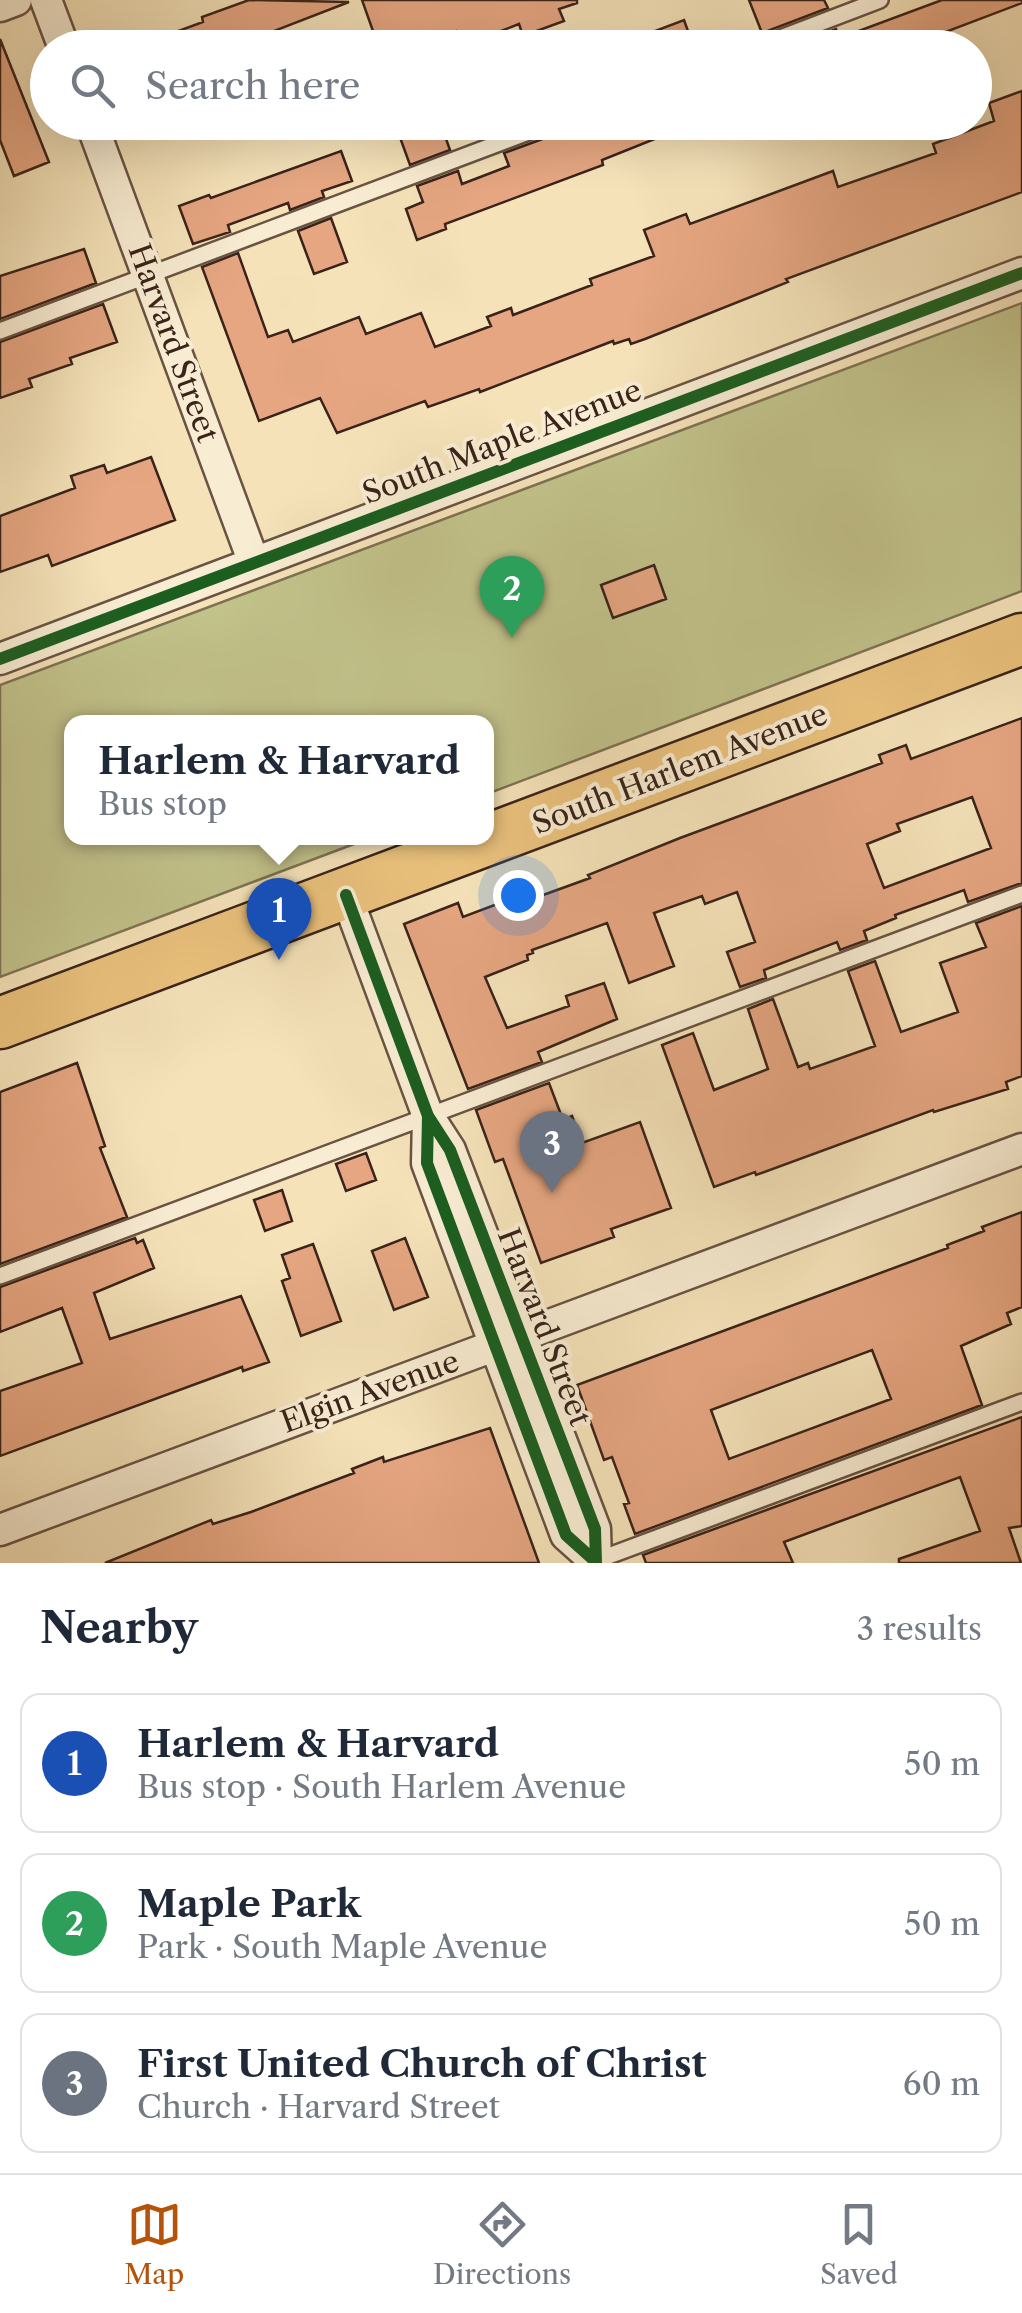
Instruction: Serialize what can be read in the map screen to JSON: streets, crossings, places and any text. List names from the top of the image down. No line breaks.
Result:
{"streets":{"main road":["South Harlem Avenue"],"street":["Harvard Street","South Maple Avenue","Elgin Avenue"]},"crossings":[["Harvard Street","South Maple Avenue"],["Harvard Street","South Harlem Avenue"],["Harvard Street","Elgin Avenue"]],"page":{"search":"Search here","pins":["2","1","3"],"popup":["Harlem & Harvard","Bus stop"],"heading":["Nearby","3 results"],"list":[{"mark":"1","name":"Harlem & Harvard","note":"Bus stop · South Harlem Avenue","value":"50 m"},{"mark":"2","name":"Maple Park","note":"Park · South Maple Avenue","value":"50 m"},{"mark":"3","name":"First United Church of Christ","note":"Church · Harvard Street","value":"60 m"}],"nav":["Map","Directions","Saved"]}}
